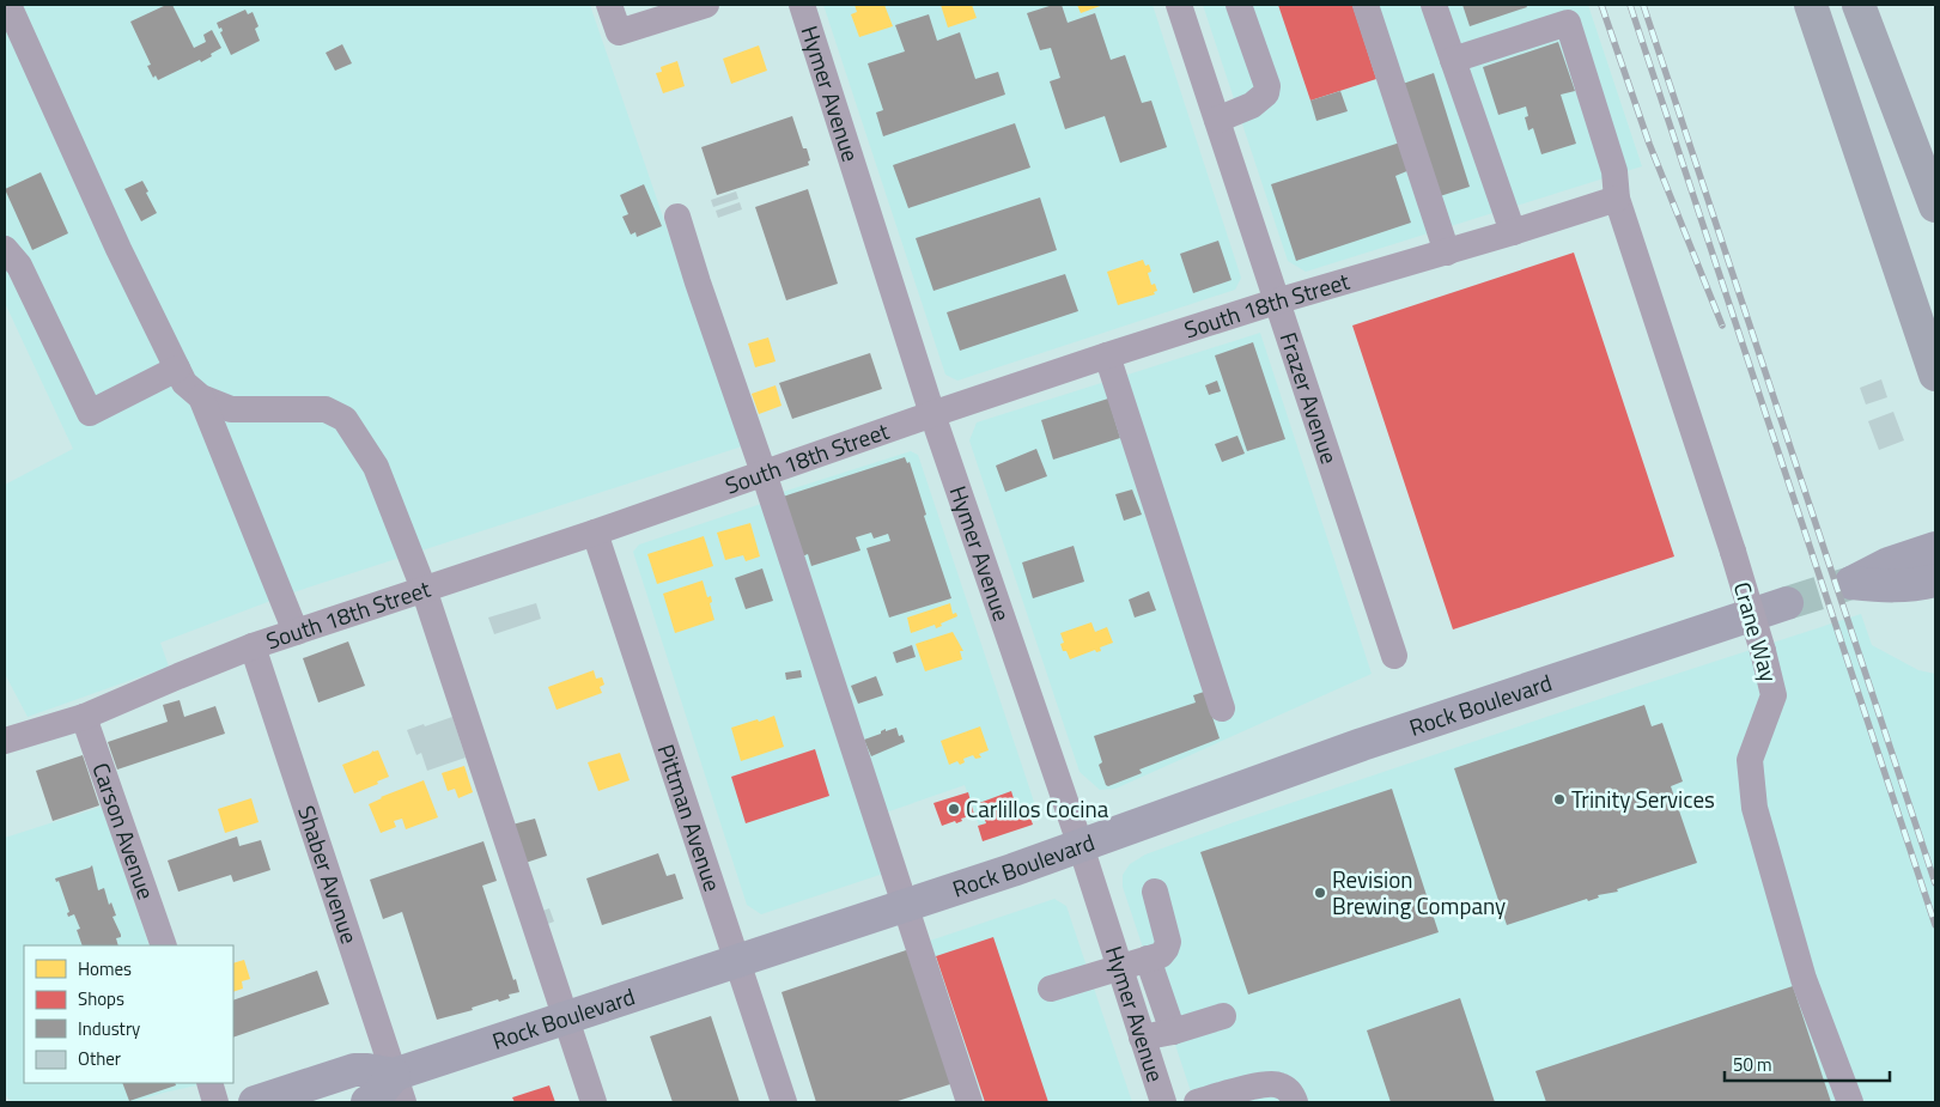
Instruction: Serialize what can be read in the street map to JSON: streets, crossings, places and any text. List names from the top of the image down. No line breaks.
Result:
{"streets":{"main road":["Rock Boulevard"],"street":["Hymer Avenue","South 18th Street","Frazer Avenue","Crane Way","Pittman Avenue","Carson Avenue","Shaber Avenue"]},"crossings":[["Hymer Avenue","South 18th Street"],["Hymer Avenue","Rock Boulevard"],["South 18th Street","Frazer Avenue"],["South 18th Street","Crane Way"],["South 18th Street","Pittman Avenue"],["South 18th Street","Carson Avenue"],["South 18th Street","Shaber Avenue"],["Rock Boulevard","Pittman Avenue"],["Rock Boulevard","Shaber Avenue"]],"places":["Trinity Services","Carlillos Cocina","Revision Brewing Company"],"legend":["Homes","Shops","Industry","Other"],"scale_bar":"50 m"}
